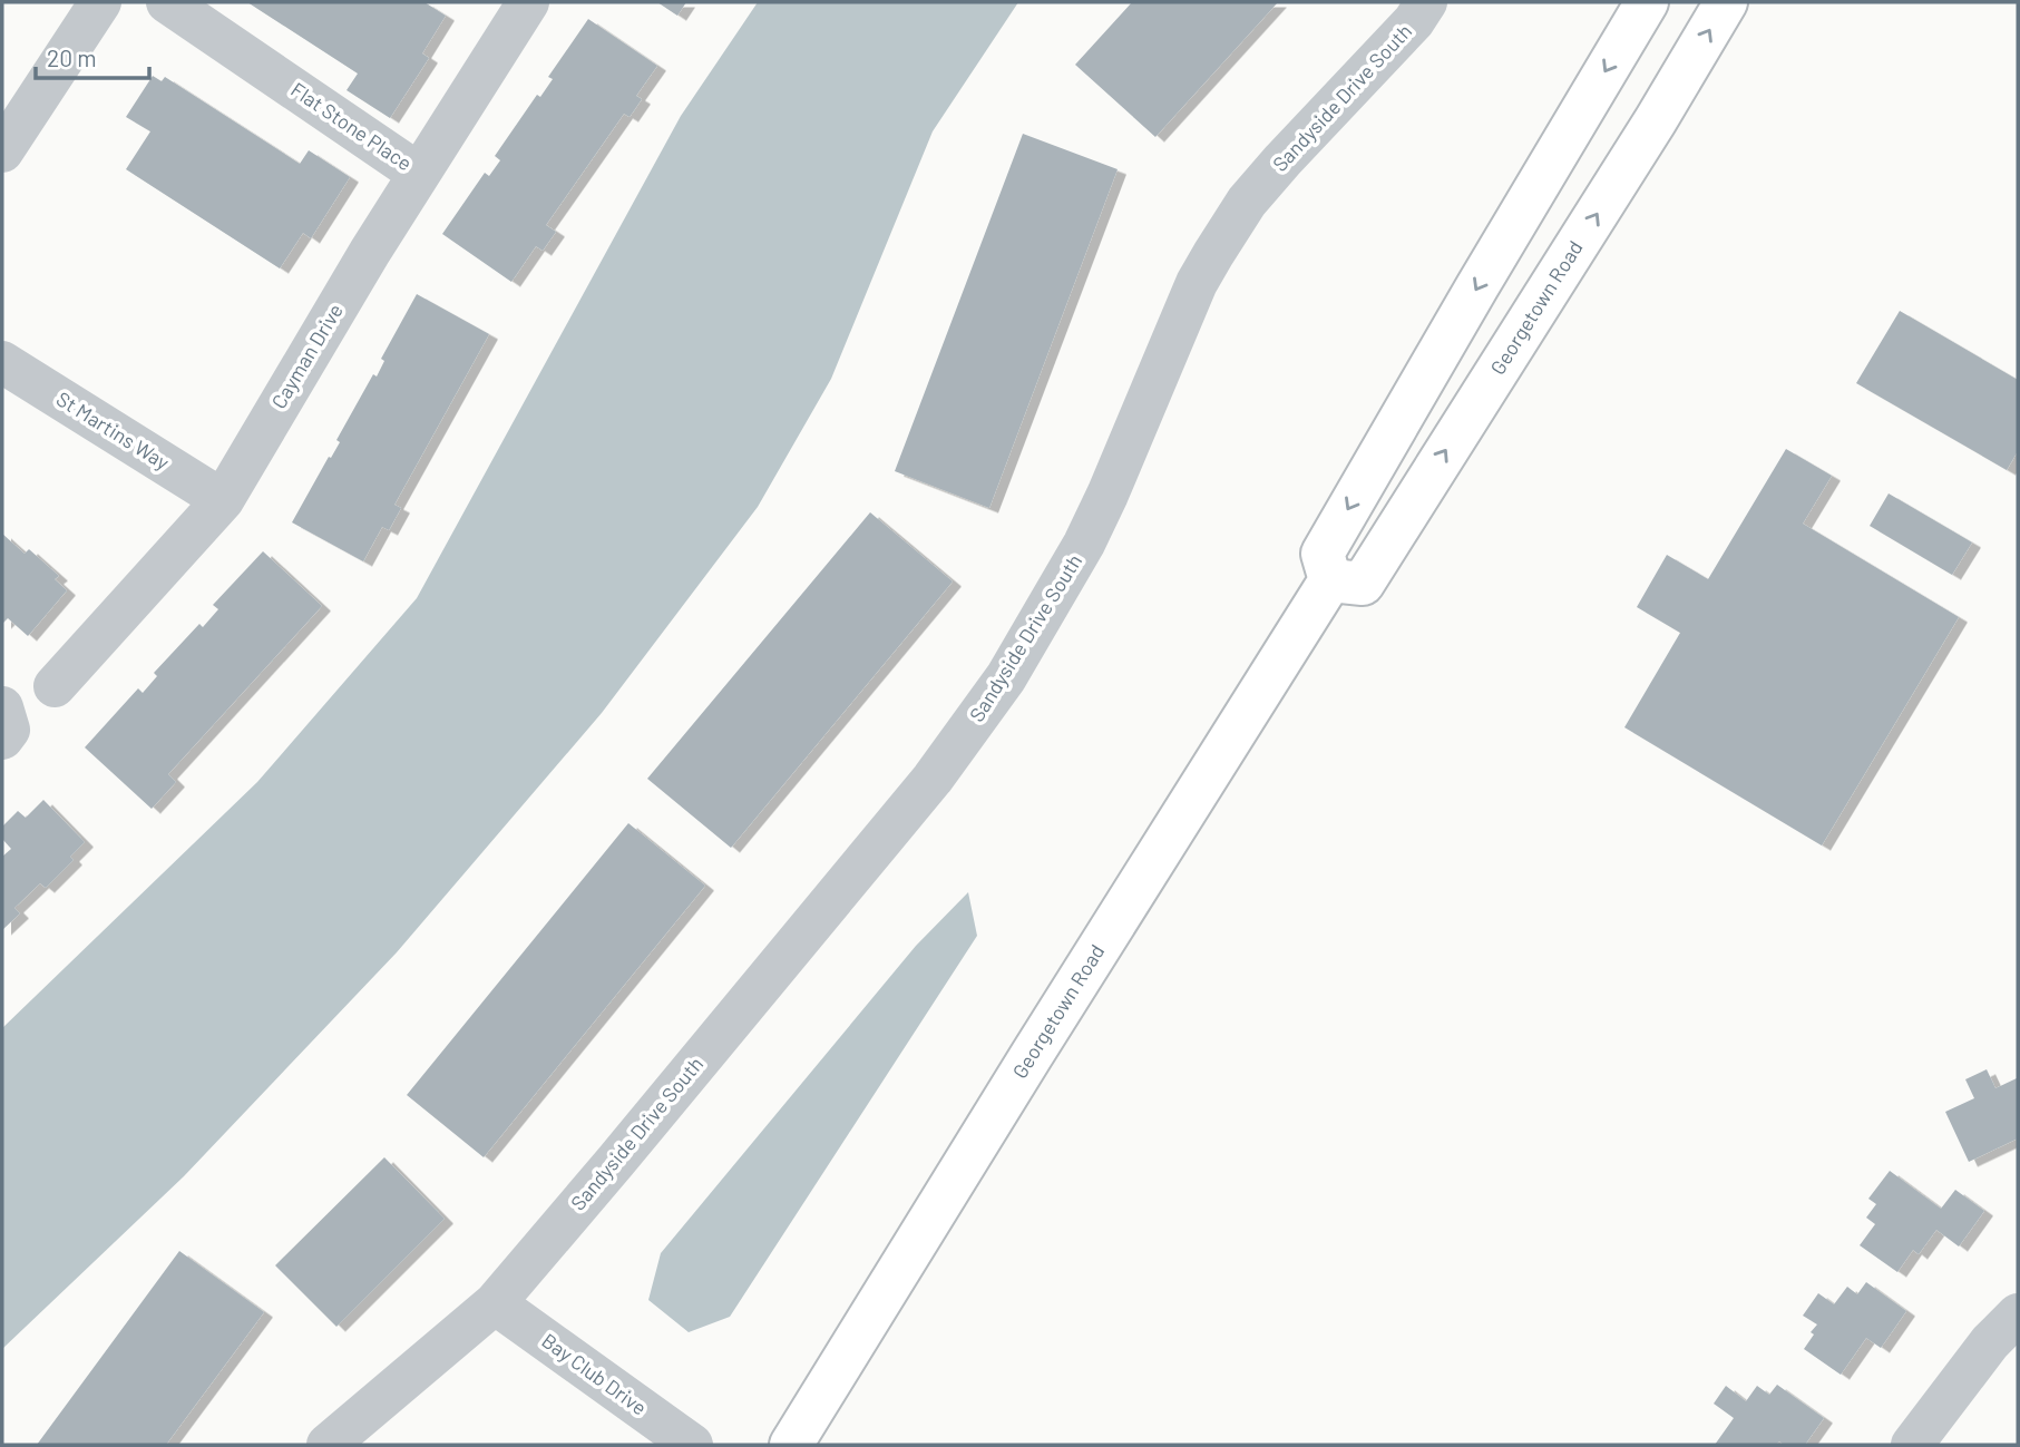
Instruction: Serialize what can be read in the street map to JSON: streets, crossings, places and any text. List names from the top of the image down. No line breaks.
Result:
{"streets":{"main road":["Georgetown Road"],"street":["Sandyside Drive South","Flat Stone Place","Cayman Drive","St Martins Way","Bay Club Drive"]},"crossings":[["Sandyside Drive South","Bay Club Drive"],["Flat Stone Place","Cayman Drive"],["Cayman Drive","St Martins Way"]],"scale_bar":"20 m"}
